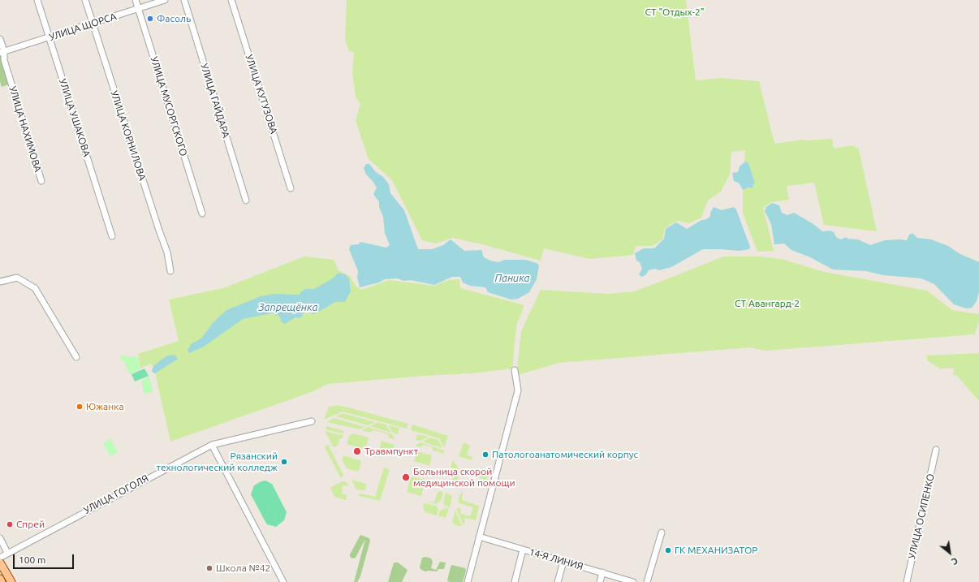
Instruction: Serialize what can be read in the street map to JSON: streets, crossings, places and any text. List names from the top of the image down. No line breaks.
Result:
{"streets":{"street":["УЛИЦА ЩОРСА","УЛИЦА КУТУЗОВА","УЛИЦА ГАЙДАРА","УЛИЦА МУСОРГСКОГО","УЛИЦА УШАКОВА","УЛИЦА НАХИМОВА","УЛИЦА КОРНИЛОВА","УЛИЦА ГОГОЛЯ","УЛИЦА ОСИПЕНКО","14-Я ЛИНИЯ"]},"crossings":[["УЛИЦА ЩОРСА","УЛИЦА МУСОРГСКОГО"],["УЛИЦА ЩОРСА","УЛИЦА УШАКОВА"],["УЛИЦА ЩОРСА","УЛИЦА НАХИМОВА"],["УЛИЦА ЩОРСА","УЛИЦА КОРНИЛОВА"]],"water":["Паника","Запрещёнка"],"parks":["СТ \"Отдых-2\"","СТ Авангард-2"],"places":["Фасоль","Южанка","Травмпункт","Патологоанатомический корпус","Рязанский технологический колледж","Больница скорой медицинской помощи","Спрей","ГК МЕХАНИЗАТОР","Школа №42"],"scale_bar":"100 m","north":"bottom right"}
